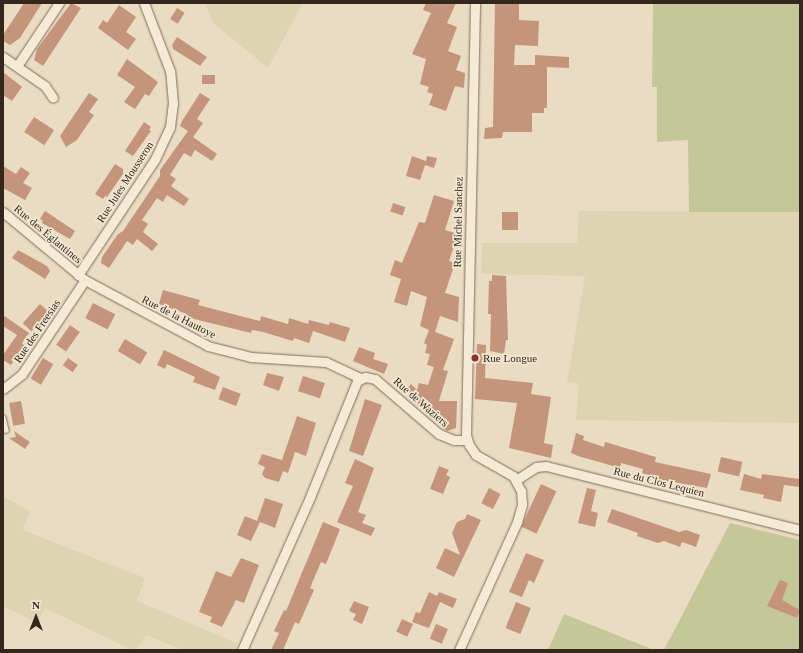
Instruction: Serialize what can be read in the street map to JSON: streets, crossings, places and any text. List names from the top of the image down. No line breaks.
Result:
{"streets":{"street":["Rue Jules Mousseron","Rue Michel Sanchez","Rue des Églantines","Rue de la Hautoye","Rue des Freesias","Rue de Waziers","Rue du Clos Lequien"]},"crossings":[["Rue Jules Mousseron","Rue des Églantines"],["Rue Jules Mousseron","Rue de la Hautoye"],["Rue Jules Mousseron","Rue des Freesias"],["Rue Michel Sanchez","Rue de Waziers"],["Rue des Églantines","Rue de la Hautoye"],["Rue des Églantines","Rue des Freesias"],["Rue de la Hautoye","Rue des Freesias"],["Rue de la Hautoye","Rue de Waziers"]],"places":["Rue Longue"],"north":"top"}
